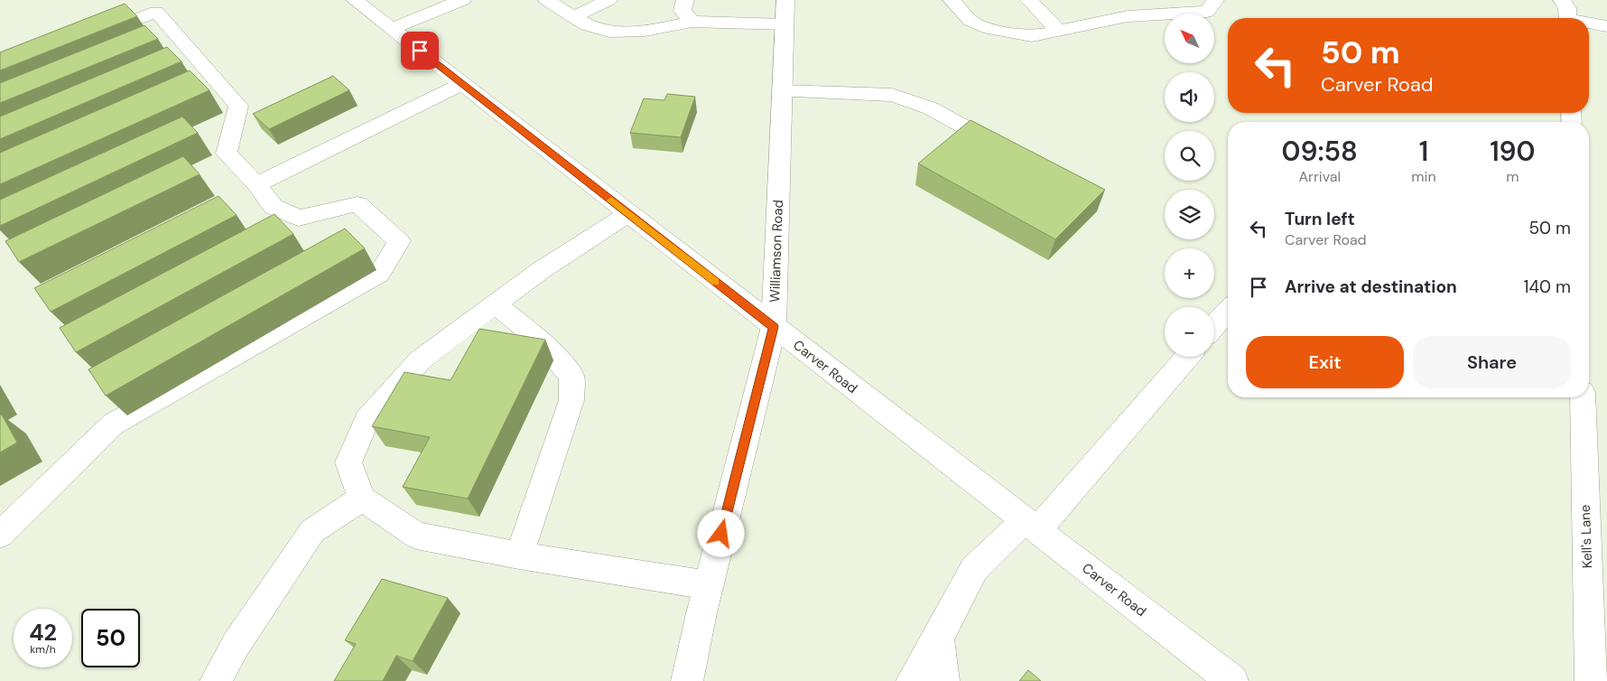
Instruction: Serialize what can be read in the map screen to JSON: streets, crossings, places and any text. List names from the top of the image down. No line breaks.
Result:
{"streets":{"street":["Williamson Road","Carver Road","Kell's Lane"]},"crossings":[["Williamson Road","Carver Road"]],"north":"top left","page":{"map_buttons":["+","−"],"turn":["50 m","Carver Road"],"eta":["09:58","Arrival","1","min","190","m"],"list":[{"name":"Turn left","note":"Carver Road","value":"50 m"},{"name":"Arrive at destination","value":"140 m"}],"buttons":["Exit","Share"],"speed":"42 km/h","limit":"50"}}
